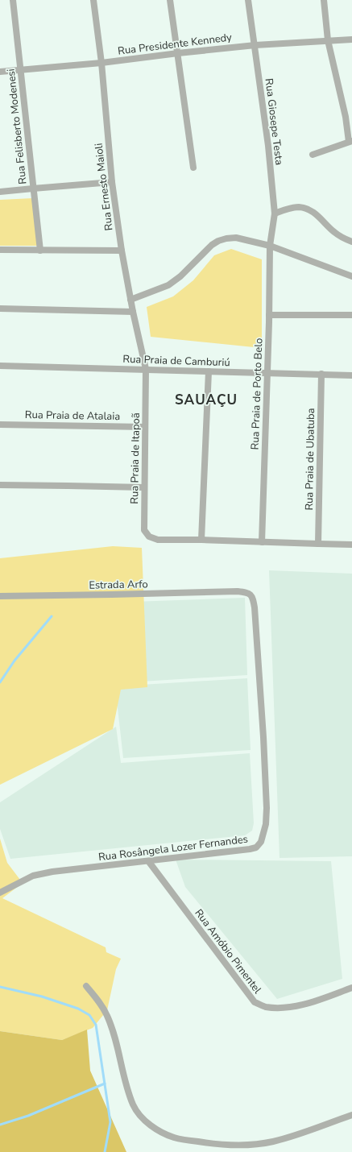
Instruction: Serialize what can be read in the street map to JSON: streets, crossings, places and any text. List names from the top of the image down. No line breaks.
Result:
{"streets":{"street":["Rua Presidente Kennedy","Rua Giosepe Testa","Rua Felisberto Modenesi","Rua Ernesto Maioli","Rua Praia de Camburiú","Rua Praia de Porto Belo","Rua Praia de Atalaia","Rua Praia de Itapoã","Rua Praia de Ubatuba","Estrada Arfo","Rua Rosângela Lozer Fernandes","Rua Amóbio Pimentel"]},"crossings":[["Rua Presidente Kennedy","Rua Giosepe Testa"],["Rua Presidente Kennedy","Rua Felisberto Modenesi"],["Rua Presidente Kennedy","Rua Ernesto Maioli"],["Rua Giosepe Testa","Rua Praia de Porto Belo"],["Rua Ernesto Maioli","Rua Praia de Camburiú"],["Rua Ernesto Maioli","Rua Praia de Itapoã"],["Rua Praia de Camburiú","Rua Praia de Porto Belo"],["Rua Praia de Camburiú","Rua Praia de Itapoã"],["Rua Praia de Camburiú","Rua Praia de Ubatuba"],["Rua Praia de Atalaia","Rua Praia de Itapoã"],["Estrada Arfo","Rua Rosângela Lozer Fernandes"],["Rua Rosângela Lozer Fernandes","Rua Amóbio Pimentel"]],"districts":["SAUAÇU"]}
